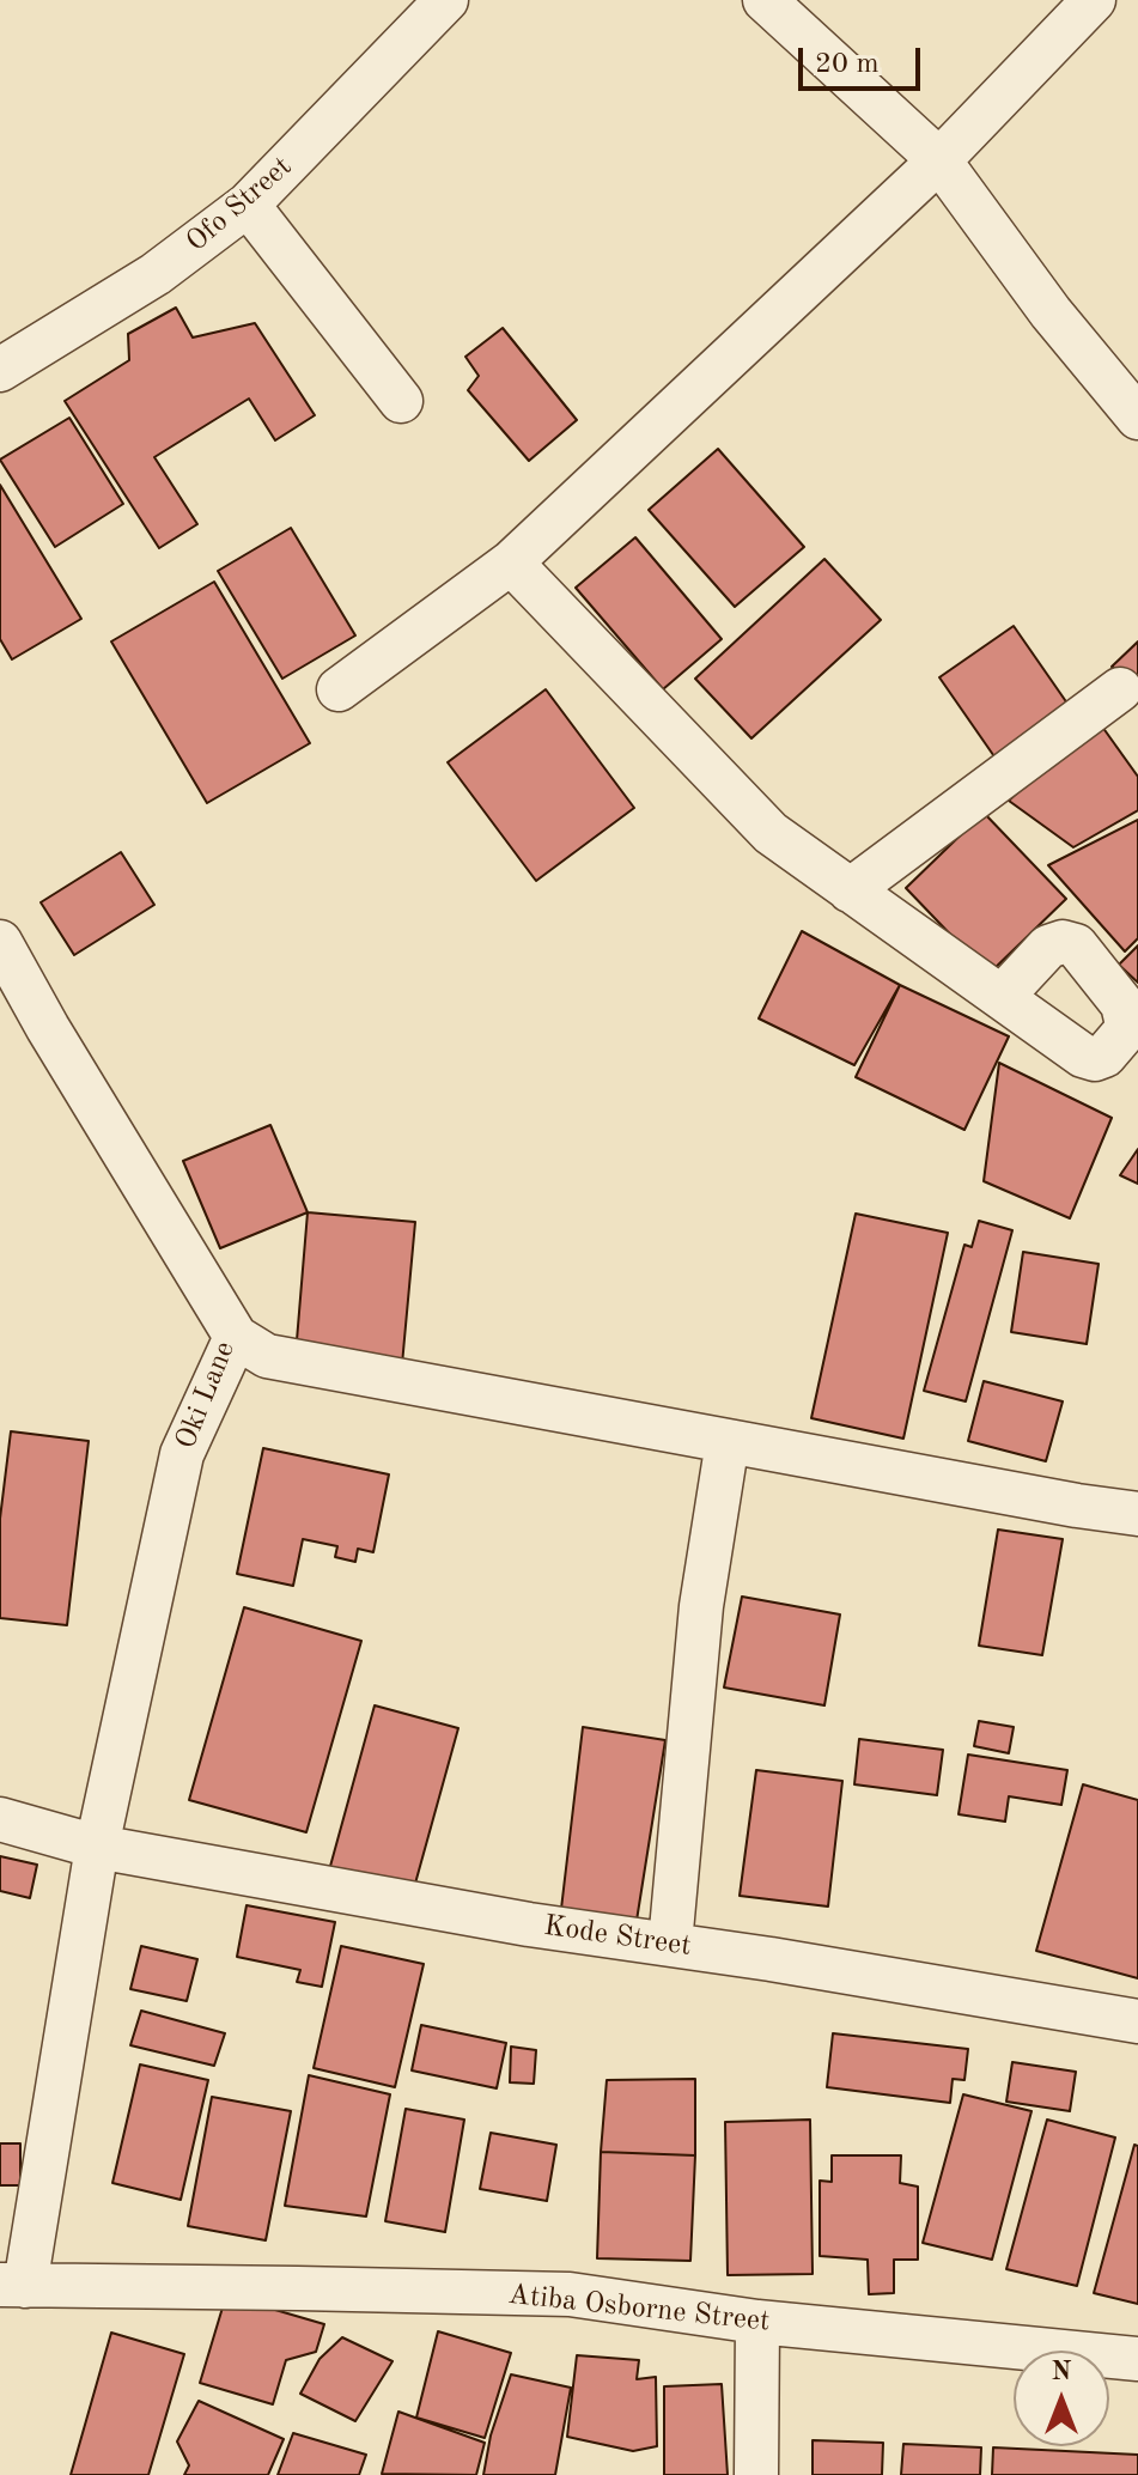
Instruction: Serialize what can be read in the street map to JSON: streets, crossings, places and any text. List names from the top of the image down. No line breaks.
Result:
{"streets":{"street":["Ofo Street","Oki Lane","Kode Street","Atiba Osborne Street"]},"crossings":[["Oki Lane","Kode Street"],["Oki Lane","Atiba Osborne Street"]],"scale_bar":"20 m","north":"top"}
